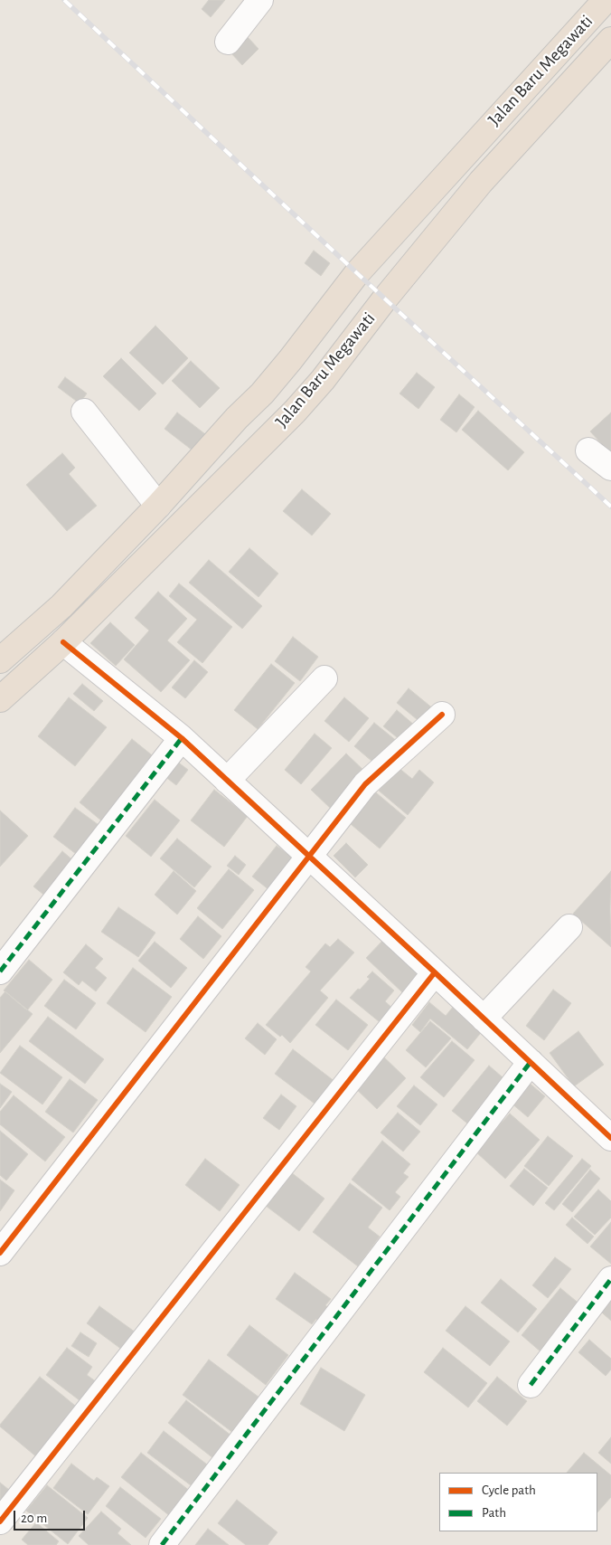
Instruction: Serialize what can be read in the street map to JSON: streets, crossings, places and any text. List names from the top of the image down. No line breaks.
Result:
{"streets":{"highway":["Jalan Baru Megawati"]},"legend":["Cycle path","Path"],"scale_bar":"20 m"}
